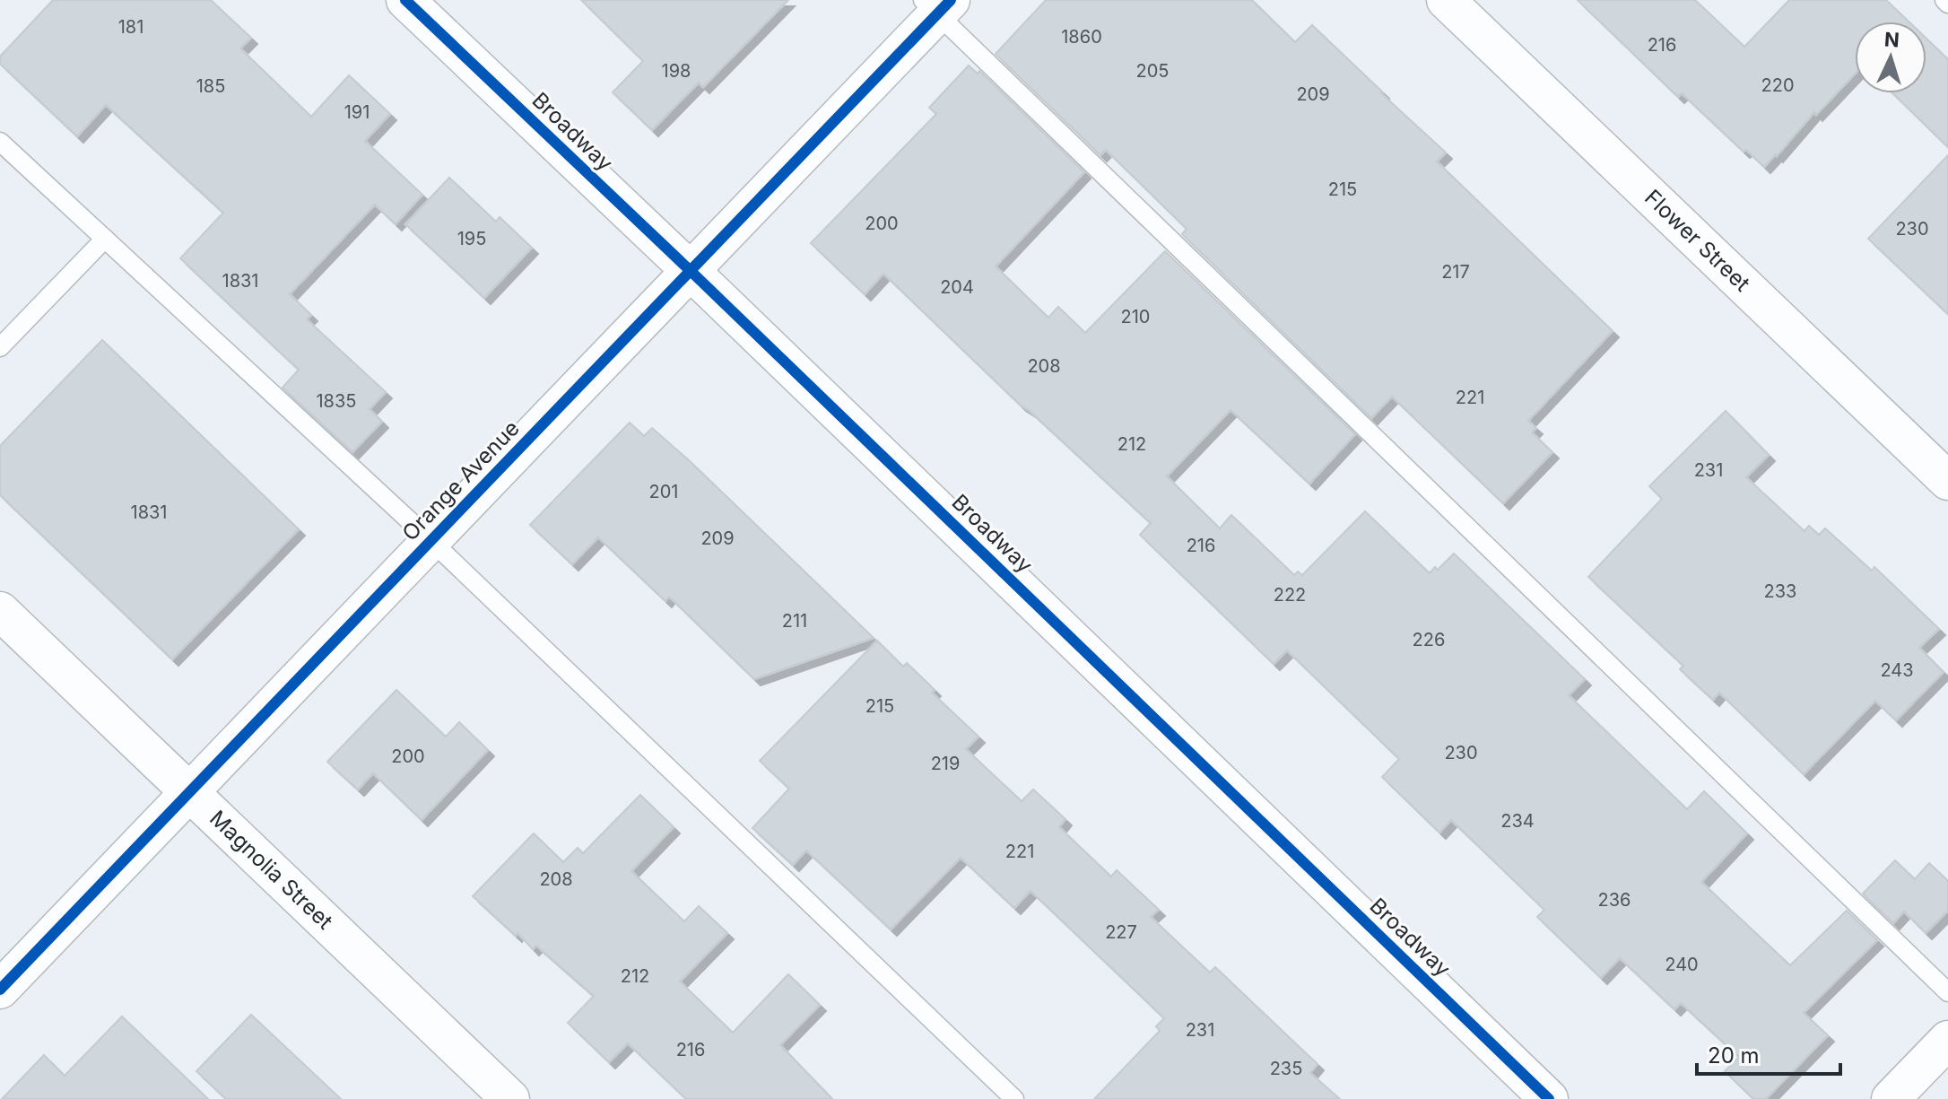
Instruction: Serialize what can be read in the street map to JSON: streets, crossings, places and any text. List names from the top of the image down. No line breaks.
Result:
{"streets":{"street":["Broadway","Flower Street","Orange Avenue","Magnolia Street"]},"crossings":[["Broadway","Orange Avenue"],["Orange Avenue","Magnolia Street"]],"house_numbers":["181","1860","216","198","205","220","185","209","191","215","200","230","195","217","1831","204","210","208","221","1835","212","231","201","1831","209","216","233","222","211","226","243","215","230","200","219","234","221","208","236","227","240","212","231","216","235"],"scale_bar":"20 m","north":"top"}
